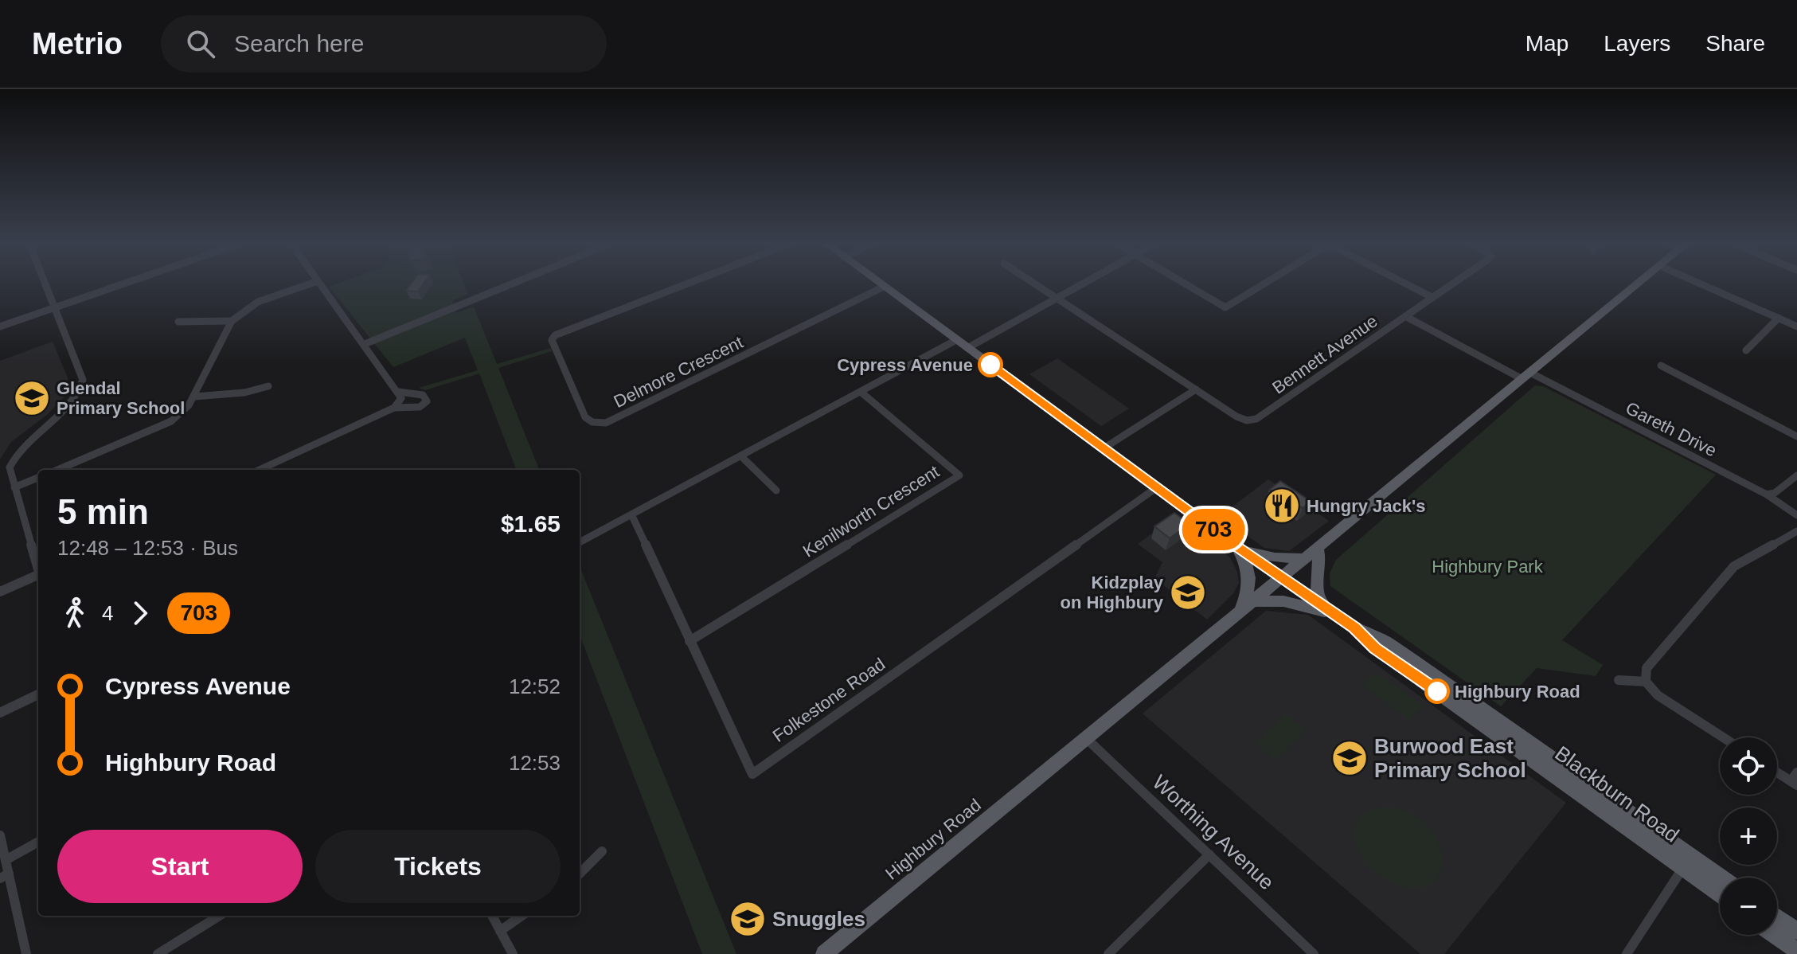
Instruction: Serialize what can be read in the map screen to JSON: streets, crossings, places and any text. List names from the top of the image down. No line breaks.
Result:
{"streets":{"main road":["Blackburn Road","Highbury Road"],"street":["Bennett Avenue","Delmore Crescent","Gareth Drive","Kenilworth Crescent","Folkestone Road","Worthing Avenue"]},"crossings":[["Bennett Avenue","Gareth Drive"],["Delmore Crescent","Blackburn Road"],["Gareth Drive","Highbury Road"],["Kenilworth Crescent","Folkestone Road"],["Folkestone Road","Blackburn Road"],["Blackburn Road","Highbury Road"],["Worthing Avenue","Highbury Road"]],"parks":["Highbury Park"],"places":{"other":["Cypress Avenue","Highbury Road"],"school or university":["Glendal Primary School","Kidzplay on Highbury","Burwood East Primary School","Snuggles"],"restaurant":["Hungry Jack's"]},"lines":["bus line 703"],"page":{"header":"Metrio","search":"Search here","nav":["Map","Layers","Share"],"on_map":"703","heading":["5 min","12:48 – 12:53 · Bus","$1.65"],"legs":["4","703"],"list":[{"name":"Cypress Avenue","value":"12:52"},{"name":"Highbury Road","value":"12:53"}],"map_buttons":["+","−"],"buttons":["Start","Tickets"]}}
